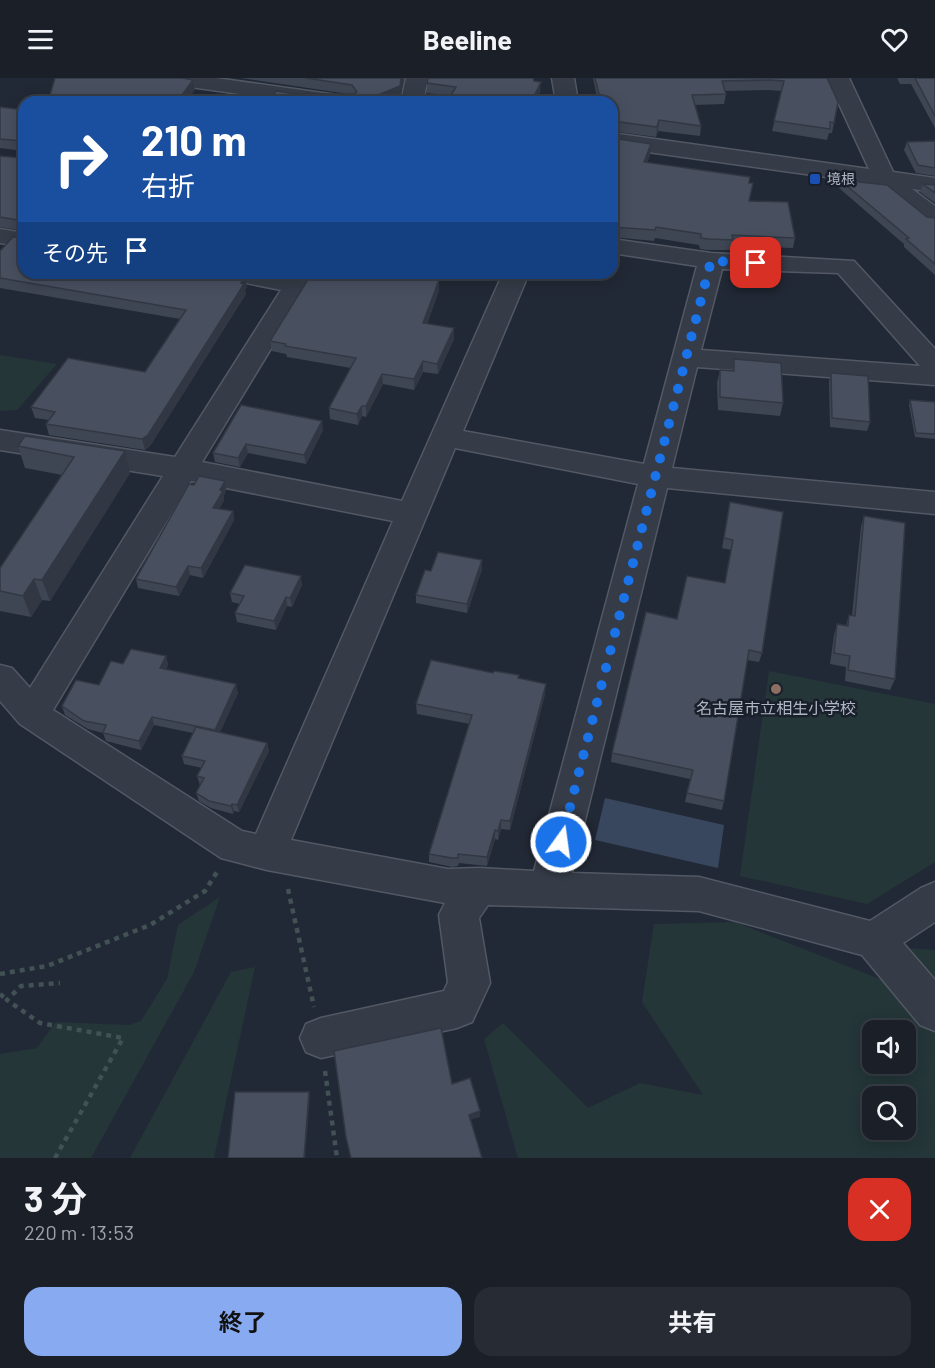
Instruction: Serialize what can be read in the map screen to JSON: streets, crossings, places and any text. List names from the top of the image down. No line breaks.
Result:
{"places":{"transit":["境根"],"other":["名古屋市立相生小学校"]},"page":{"header":"Beeline","turn":["210 m","右折"],"then":"その先","heading":["3 分","220 m · 13:53"],"buttons":["終了","共有"]}}
